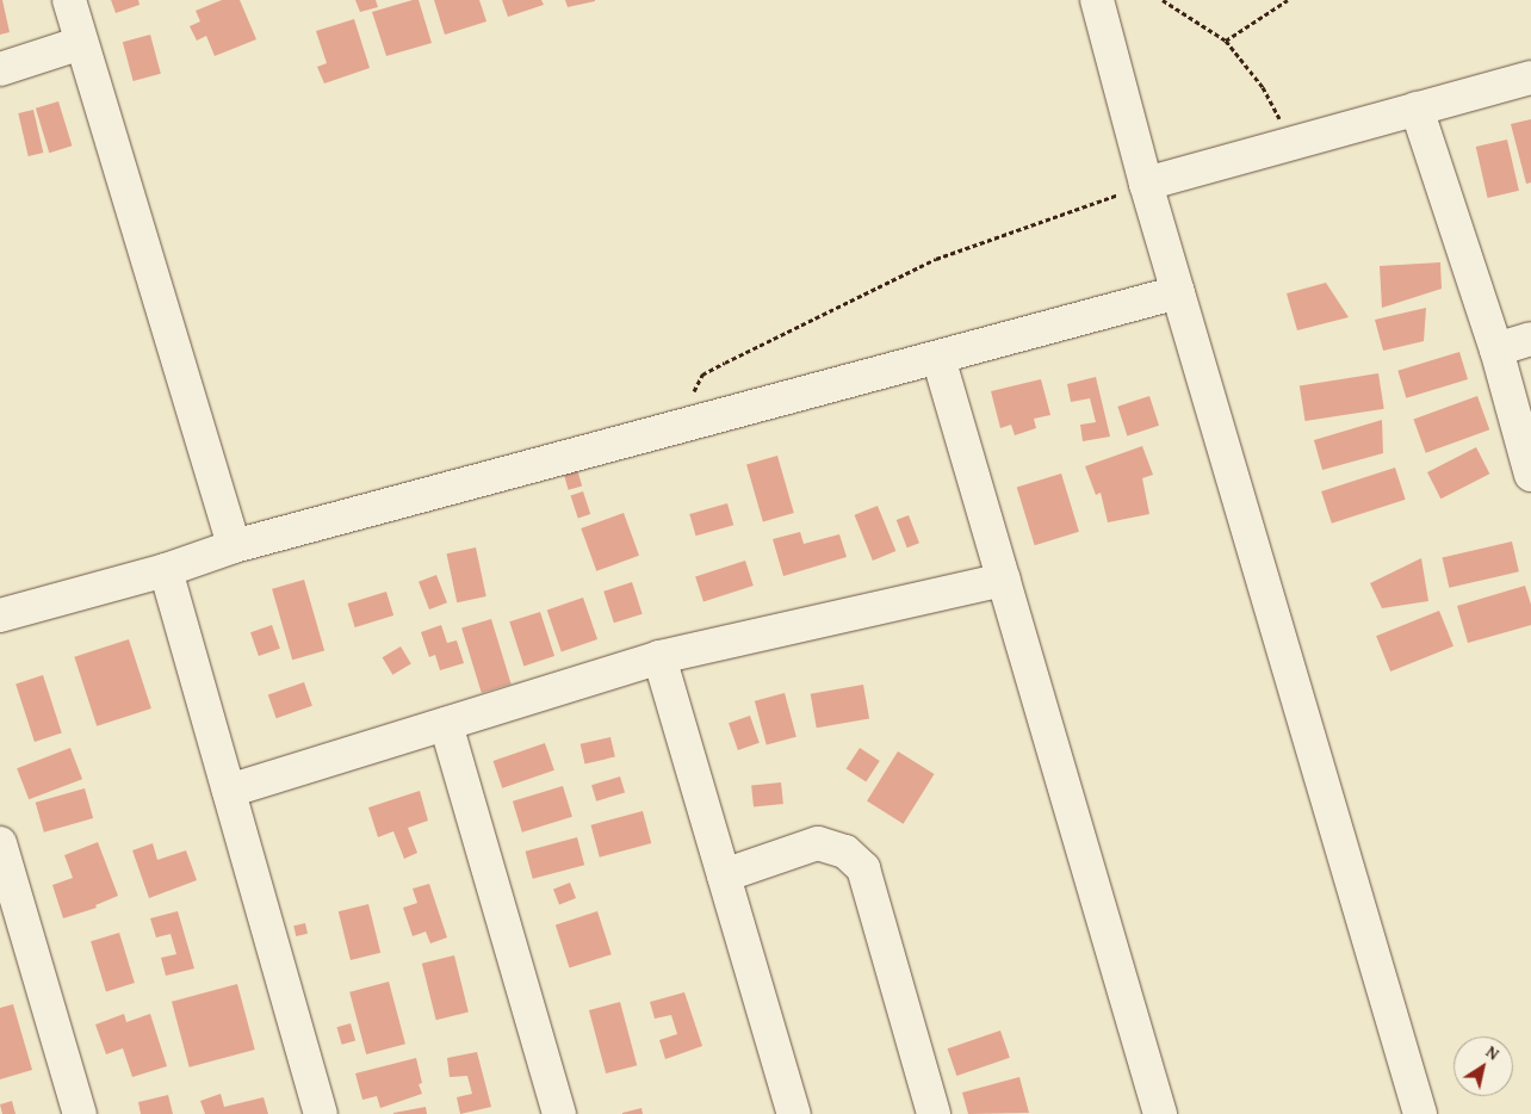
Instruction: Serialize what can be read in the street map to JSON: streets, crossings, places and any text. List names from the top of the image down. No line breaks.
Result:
{"north":"top right"}
